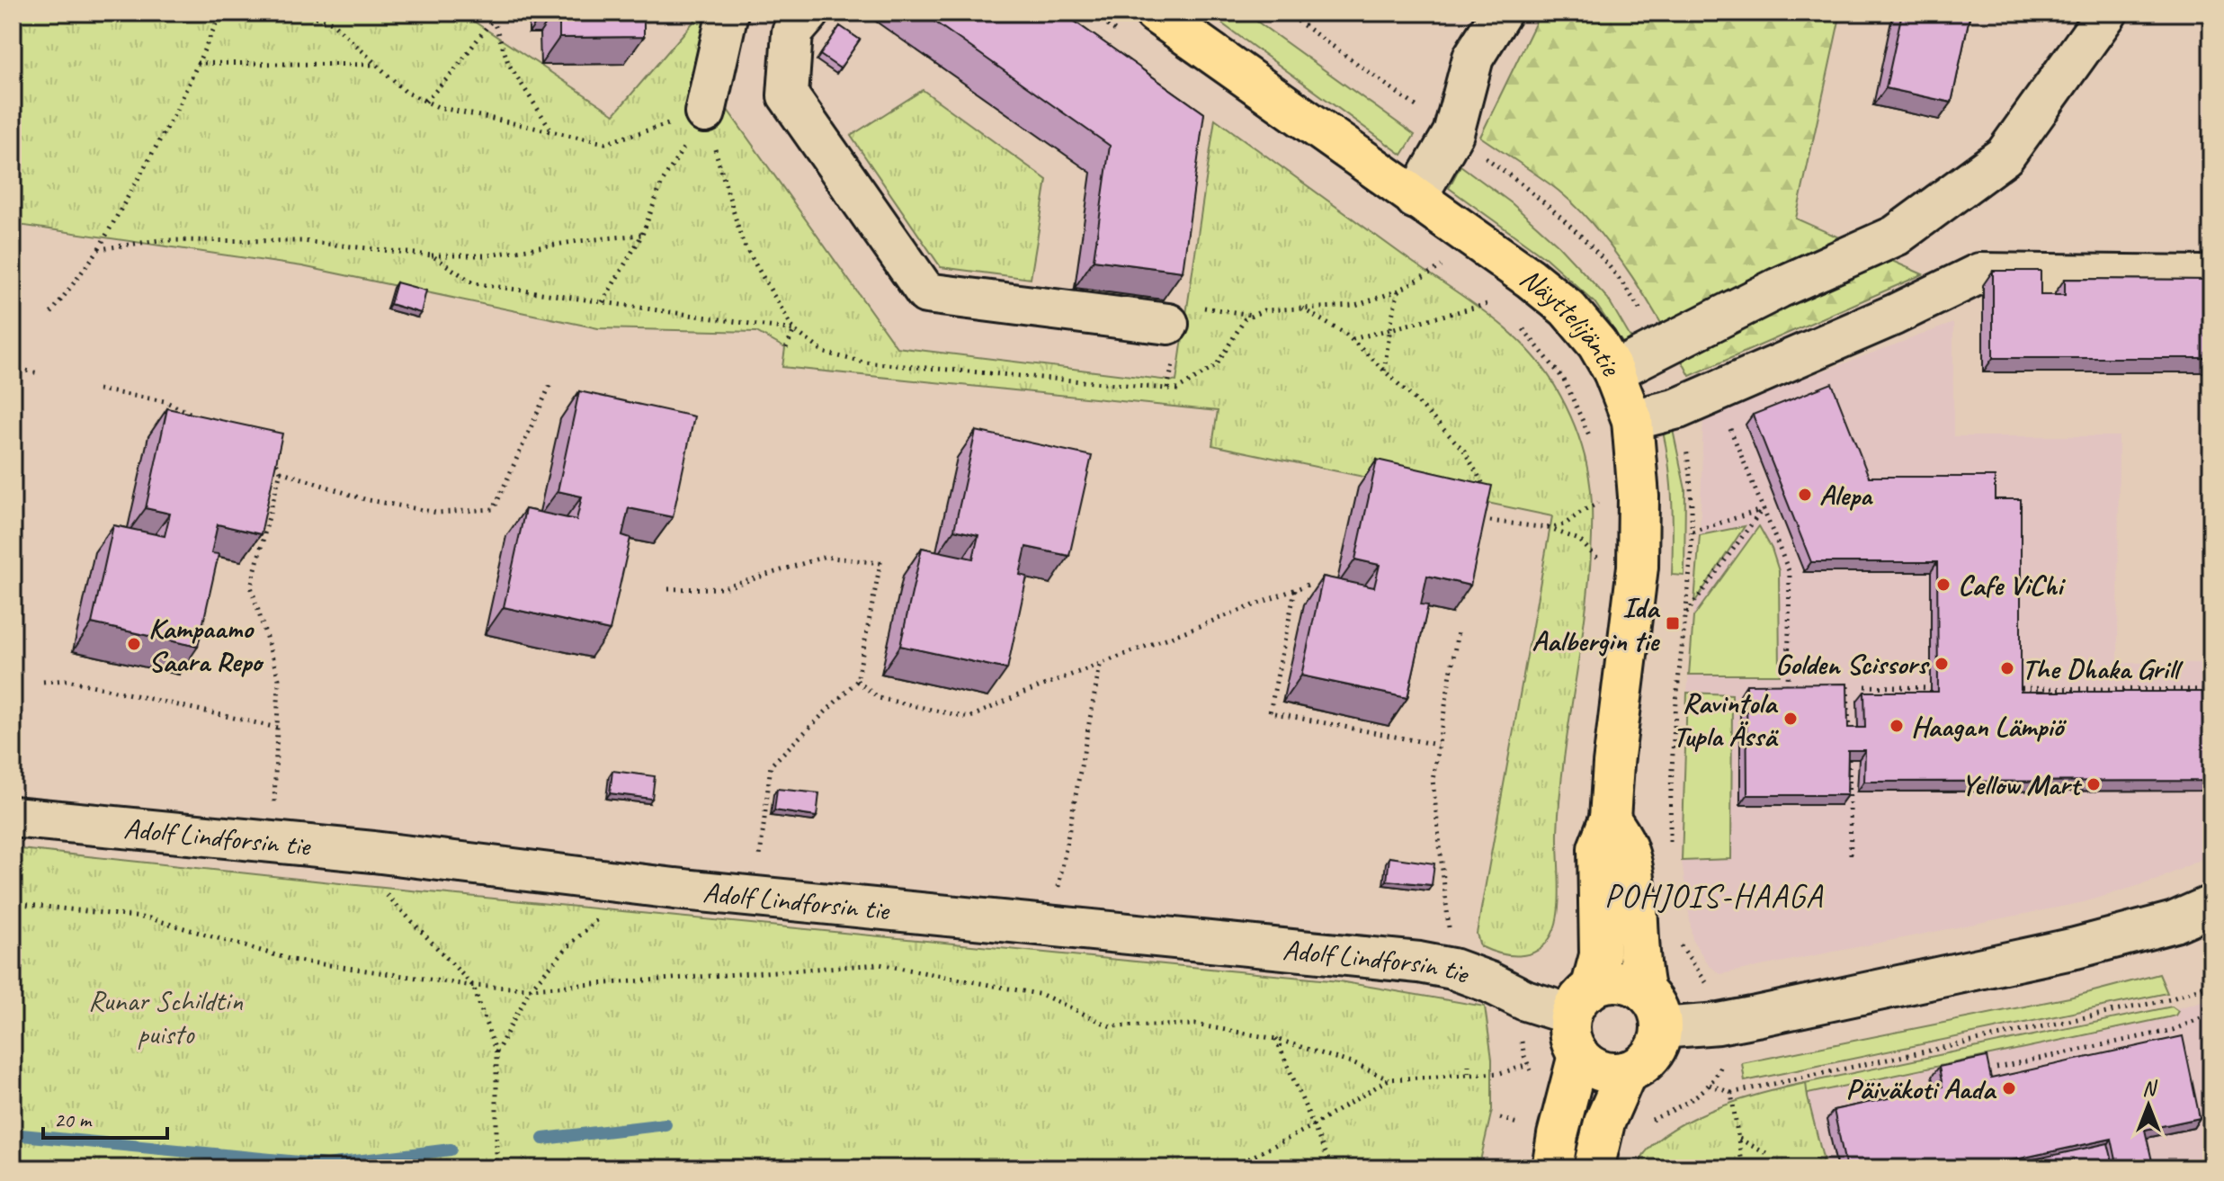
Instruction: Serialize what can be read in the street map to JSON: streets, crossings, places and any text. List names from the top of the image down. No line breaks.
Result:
{"streets":{"main road":["Näyttelijäntie"],"street":["Adolf Lindforsin tie"]},"crossings":[["Näyttelijäntie","Adolf Lindforsin tie"]],"districts":["POHJOIS-HAAGA"],"parks":["Runar Schildtin puisto"],"places":{"other":["Alepa","Cafe ViChi","Kampaamo Saara Repo","Golden Scissors","The Dhaka Grill","Ravintola Tupla Ässä","Haagan Lämpiö","Yellow Mart","Päiväkoti Aada"],"transit":["Ida Aalbergin tie"]},"scale_bar":"20 m","north":"top"}
